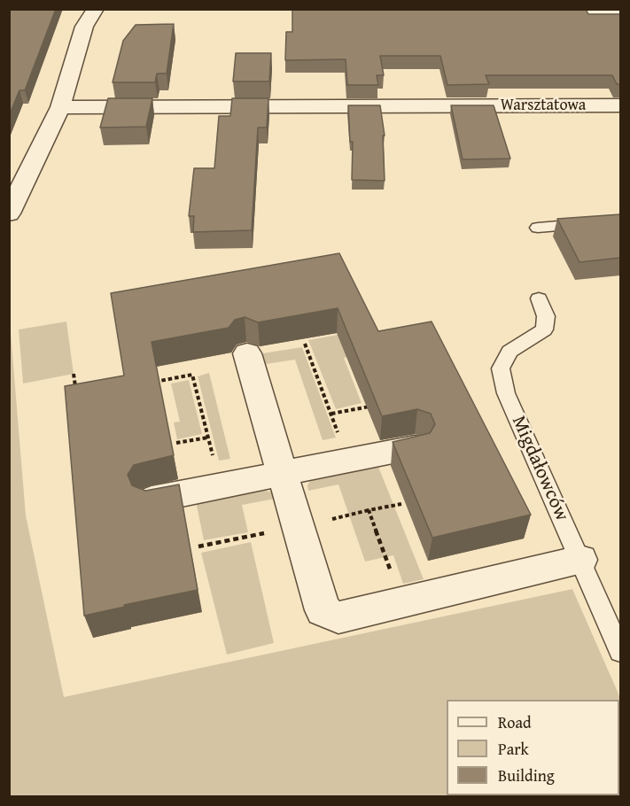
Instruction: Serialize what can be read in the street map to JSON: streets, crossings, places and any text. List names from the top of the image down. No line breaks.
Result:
{"streets":{"street":["Warsztatowa"],"lane":["Migdałowców"]},"legend":["Road","Park","Building"]}
